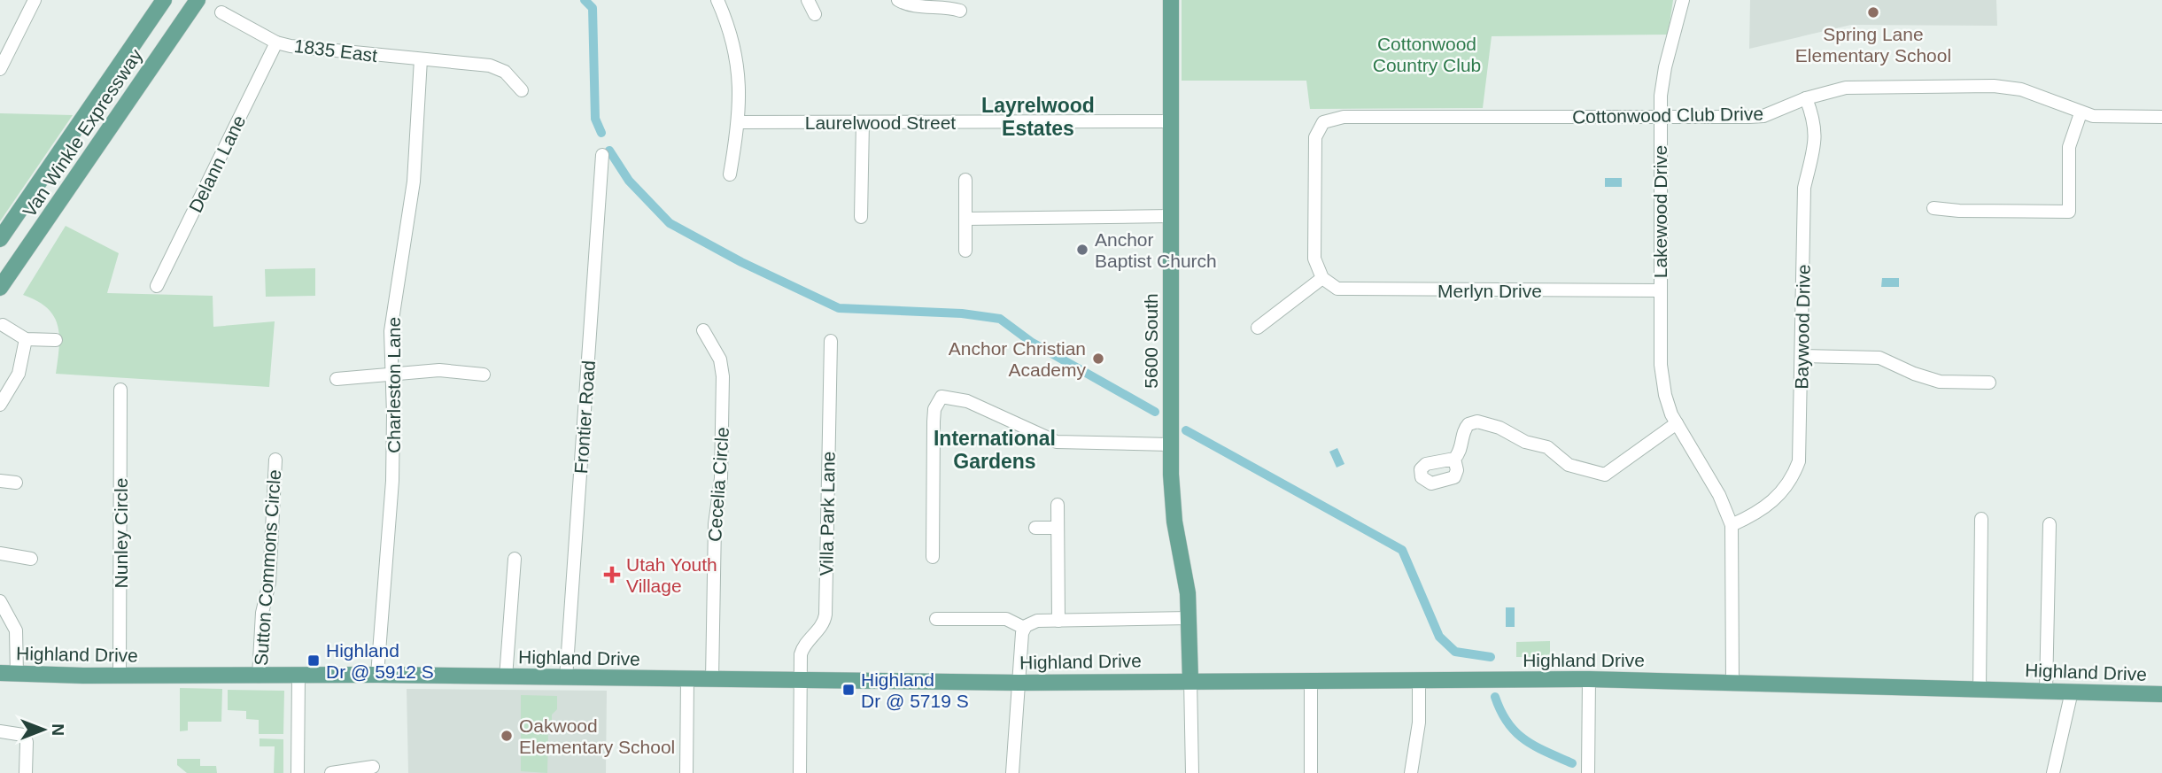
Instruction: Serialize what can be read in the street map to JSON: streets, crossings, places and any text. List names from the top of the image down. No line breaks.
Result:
{"streets":{"main road":["Van Winkle Expressway","5600 South","Highland Drive"],"street":["1835 East","Cottonwood Club Drive","Laurelwood Street","Delann Lane","Lakewood Drive","Merlyn Drive","Baywood Drive","Charleston Lane","Frontier Road","Cecelia Circle","Villa Park Lane","Nunley Circle","Sutton Commons Circle"]},"crossings":[["1835 East","Delann Lane"],["1835 East","Charleston Lane"],["Cottonwood Club Drive","Lakewood Drive"],["Cottonwood Club Drive","Merlyn Drive"],["Cottonwood Club Drive","Baywood Drive"],["Laurelwood Street","5600 South"],["Lakewood Drive","Merlyn Drive"],["Lakewood Drive","Baywood Drive"],["Lakewood Drive","Highland Drive"],["5600 South","Highland Drive"],["Charleston Lane","Highland Drive"],["Frontier Road","Highland Drive"],["Cecelia Circle","Highland Drive"],["Villa Park Lane","Highland Drive"],["Nunley Circle","Highland Drive"],["Sutton Commons Circle","Highland Drive"]],"districts":["Layrelwood Estates","International Gardens"],"parks":["Cottonwood Country Club"],"places":{"other":["Spring Lane Elementary School","Anchor Baptist Church","Anchor Christian Academy","Oakwood Elementary School"],"health":["Utah Youth Village"],"transit":["Highland Dr @ 5912 S","Highland Dr @ 5719 S"]},"north":"right"}
